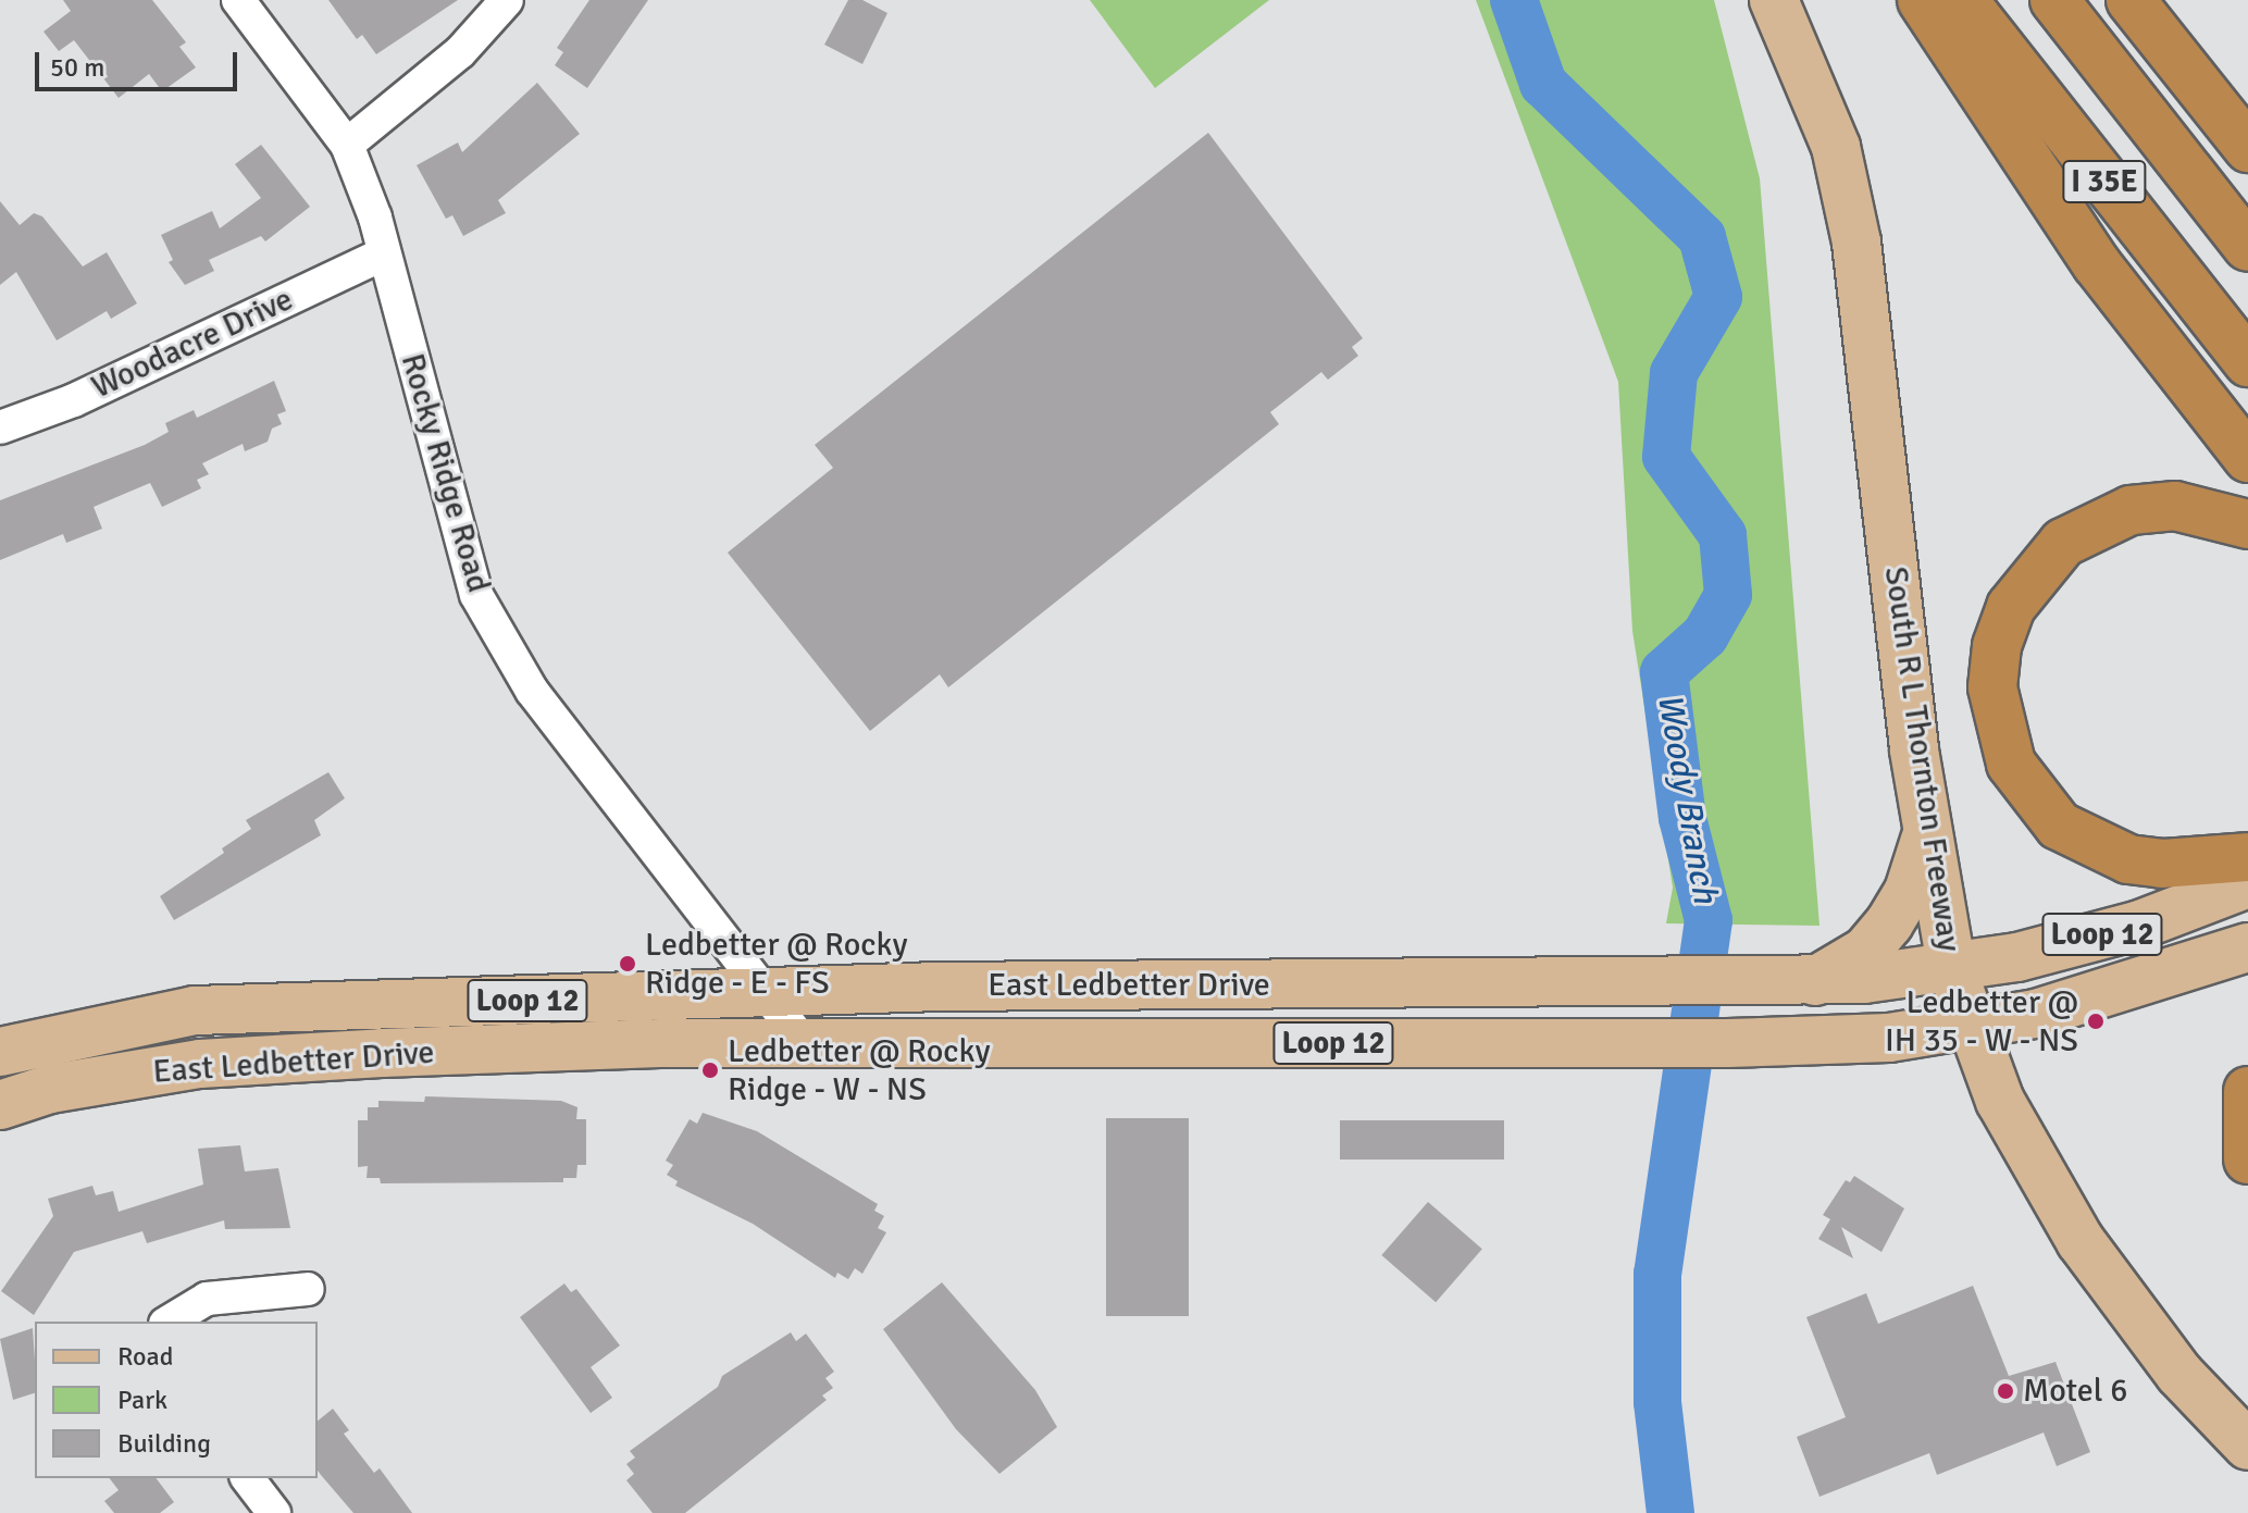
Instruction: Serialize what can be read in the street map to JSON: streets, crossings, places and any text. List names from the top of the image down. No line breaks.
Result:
{"streets":{"highway":["I 35E"],"main road":["South R L Thornton Freeway","Loop 12","East Ledbetter Drive"],"street":["Woodacre Drive","Rocky Ridge Road"]},"crossings":[["Woodacre Drive","Rocky Ridge Road"],["Rocky Ridge Road","East Ledbetter Drive"],["South R L Thornton Freeway","East Ledbetter Drive"]],"water":["Woody Branch"],"places":["Ledbetter @ Rocky Ridge - E - FS","Ledbetter @ IH 35 - W - NS","Ledbetter @ Rocky Ridge - W - NS","Motel 6"],"legend":["Road","Park","Building"],"scale_bar":"50 m"}
